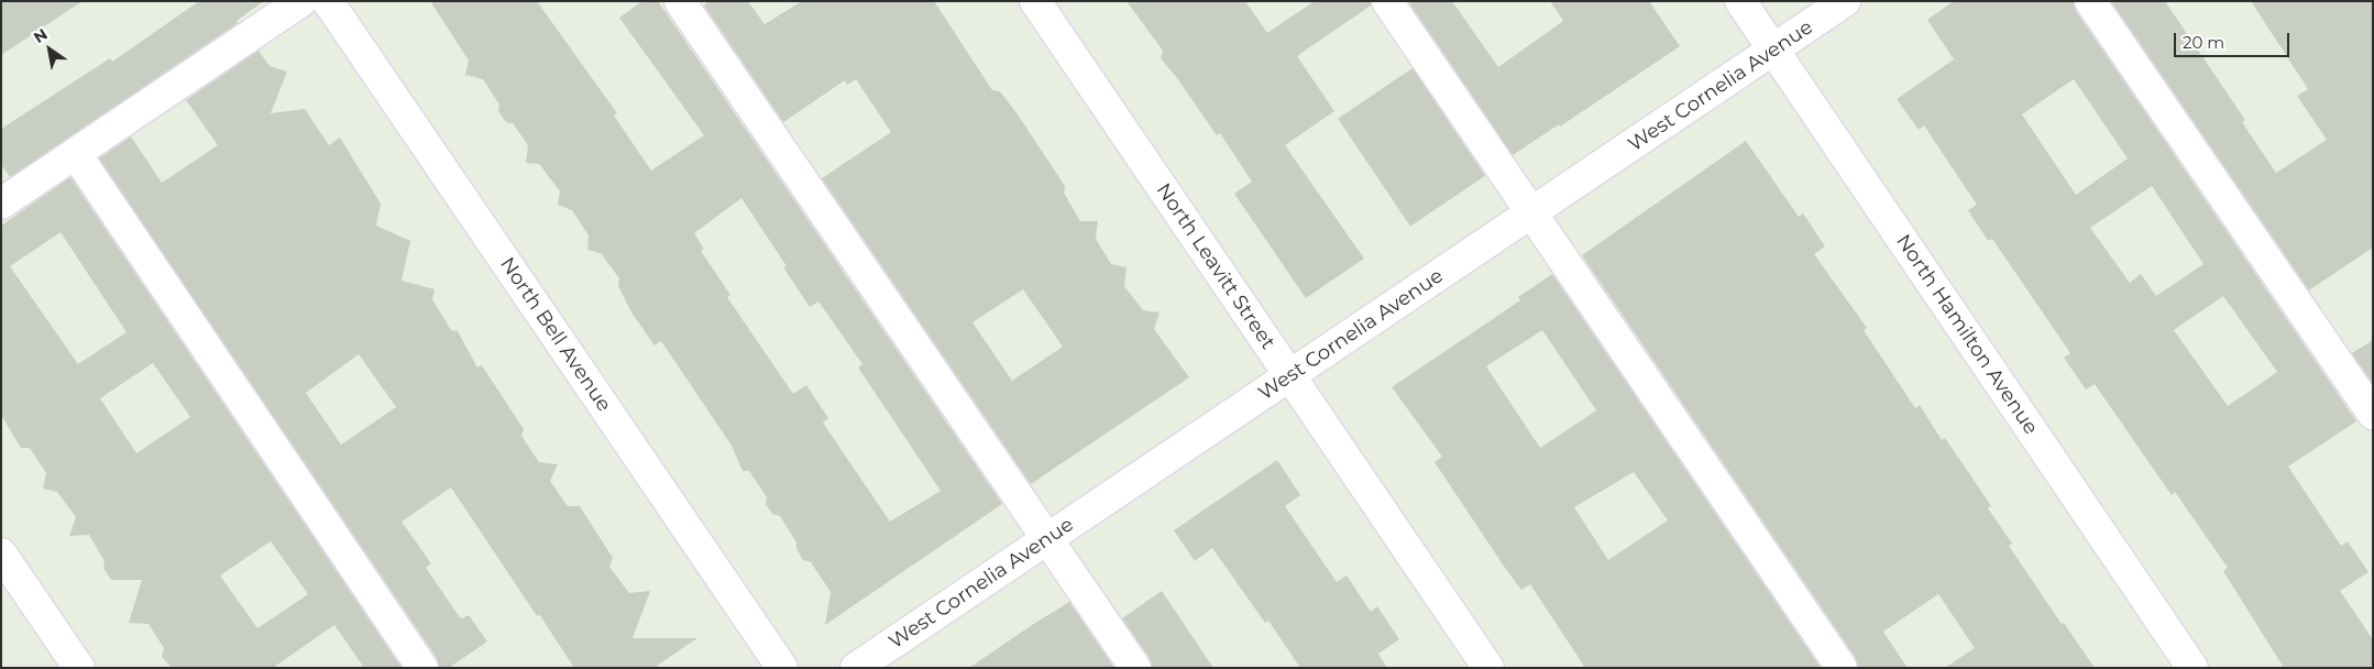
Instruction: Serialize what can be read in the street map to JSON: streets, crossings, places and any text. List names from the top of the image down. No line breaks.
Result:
{"streets":{"street":["West Cornelia Avenue","North Leavitt Street","North Bell Avenue","North Hamilton Avenue"]},"crossings":[["West Cornelia Avenue","North Leavitt Street"],["West Cornelia Avenue","North Hamilton Avenue"]],"scale_bar":"20 m","north":"top left"}
